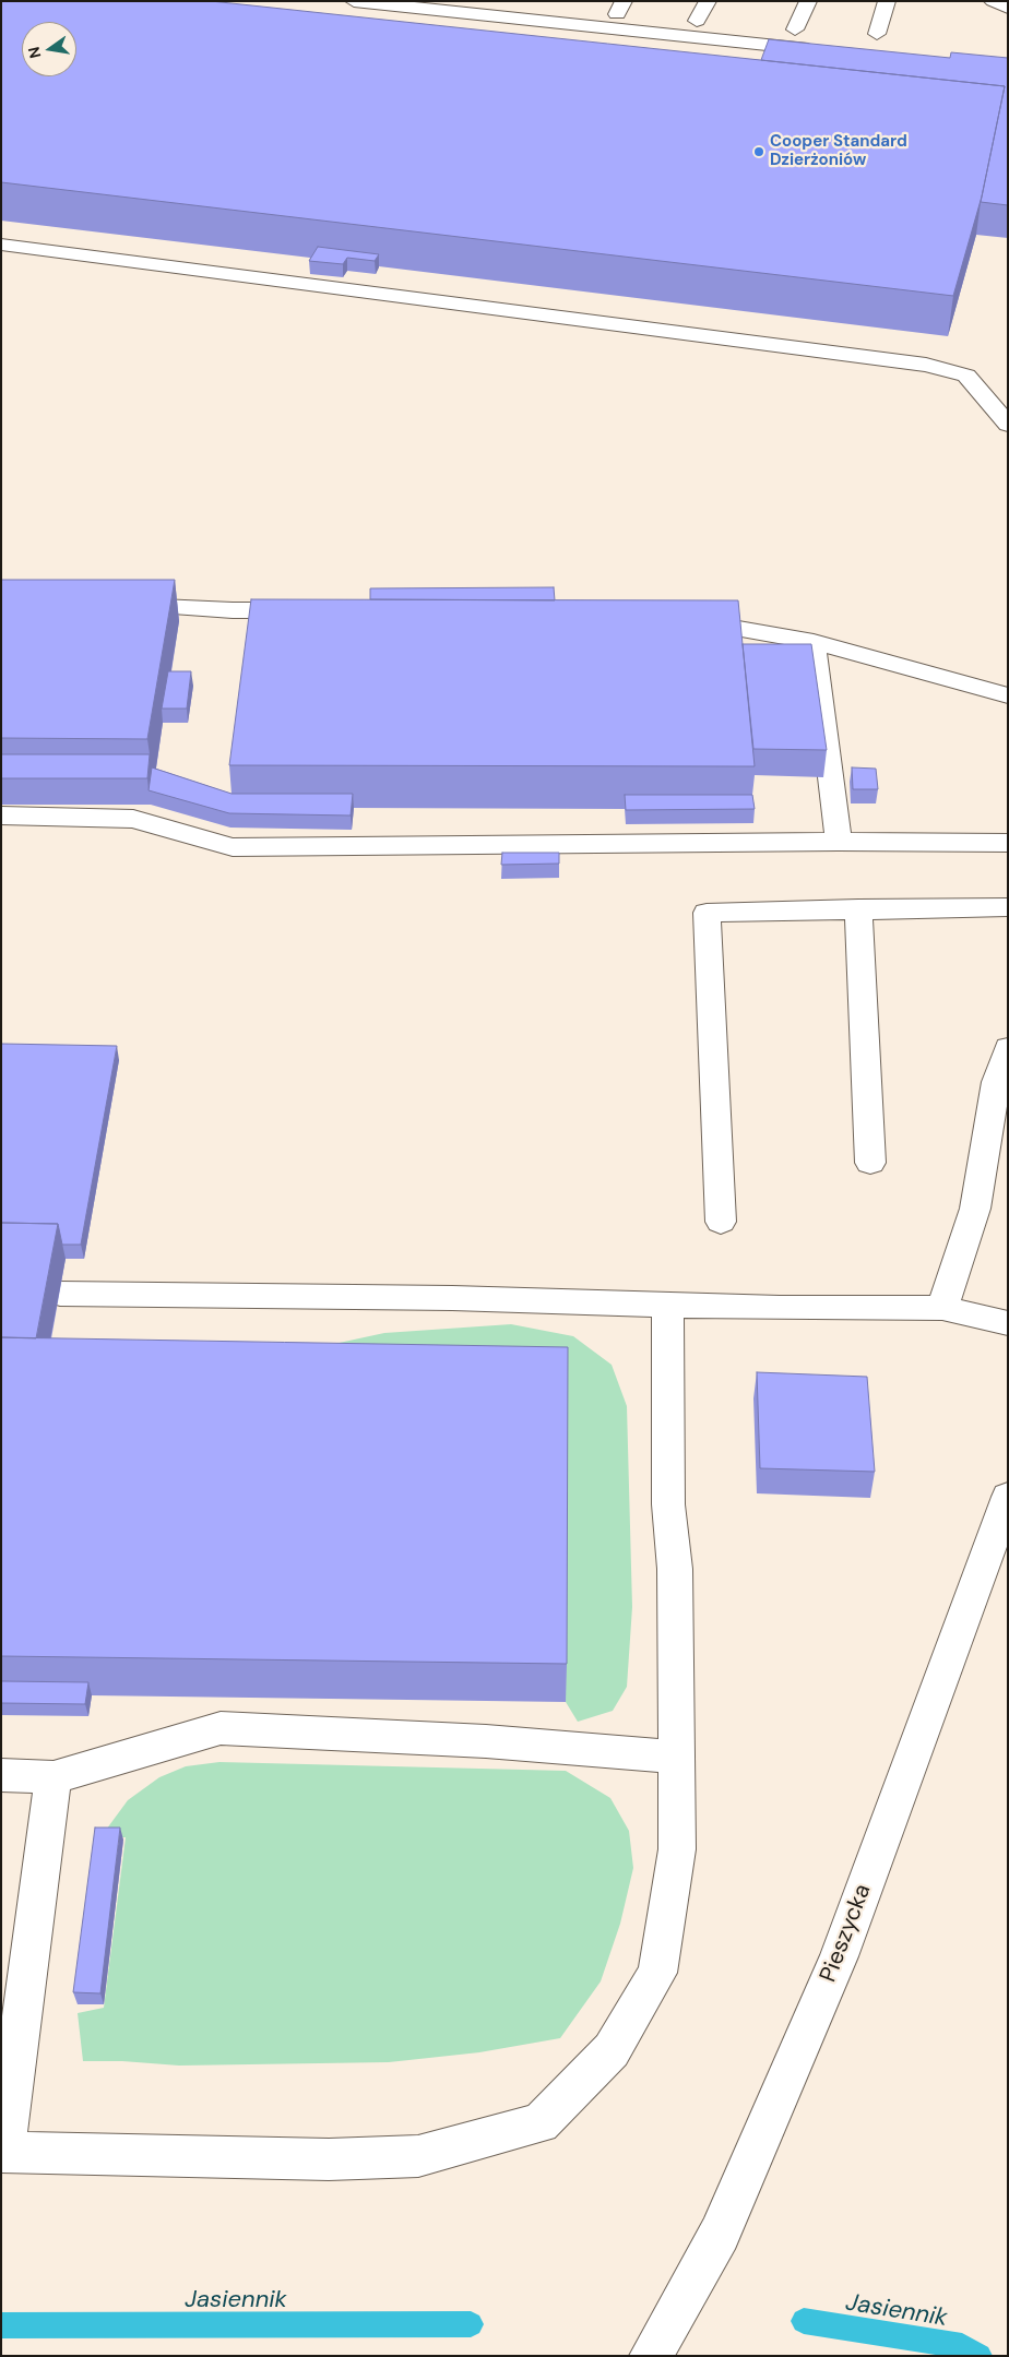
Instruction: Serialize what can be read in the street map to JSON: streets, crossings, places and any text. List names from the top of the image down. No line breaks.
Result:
{"streets":{"street":["Pieszycka"]},"water":["Jasiennik"],"places":["Cooper Standard Dzierżoniów"],"north":"left"}
